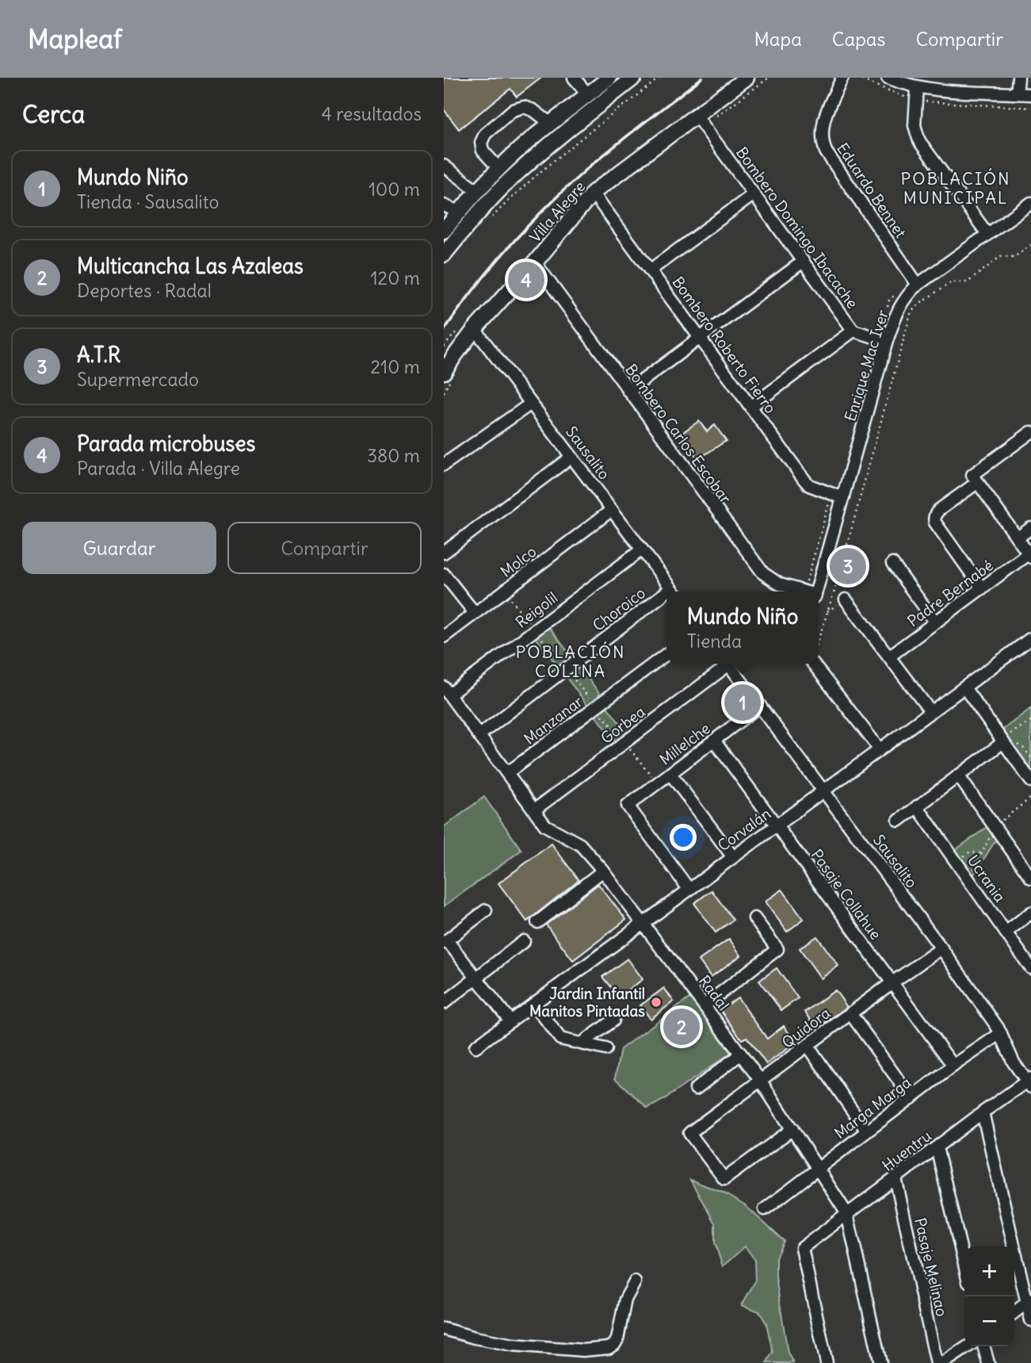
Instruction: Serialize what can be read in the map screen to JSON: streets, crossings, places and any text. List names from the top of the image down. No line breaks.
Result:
{"streets":{"main road":["Villa Alegre"],"street":["Eduardo Bennet","Bombero Domingo Ibacache","Bombero Roberto Fierro","Enrique Mac Iver","Bombero Carlos Escobar","Sausalito","Molco","Padre Bernabé","Choroico","Reigolil","Manzanar","Gorbea","Millelche","Corvalán","Ucrania","Pasaje Collahue","Radal","Quidora","Marga Marga","Huentru","Pasaje Melinao"]},"crossings":[["Eduardo Bennet","Enrique Mac Iver"],["Villa Alegre","Bombero Domingo Ibacache"],["Villa Alegre","Bombero Roberto Fierro"],["Villa Alegre","Bombero Carlos Escobar"],["Villa Alegre","Sausalito"],["Bombero Domingo Ibacache","Enrique Mac Iver"],["Bombero Roberto Fierro","Enrique Mac Iver"],["Sausalito","Molco"],["Sausalito","Reigolil"],["Sausalito","Millelche"],["Sausalito","Corvalán"],["Sausalito","Quidora"],["Sausalito","Marga Marga"],["Sausalito","Huentru"],["Choroico","Radal"],["Reigolil","Radal"],["Manzanar","Radal"],["Gorbea","Radal"],["Millelche","Corvalán"],["Millelche","Pasaje Collahue"],["Corvalán","Pasaje Collahue"],["Corvalán","Radal"],["Pasaje Collahue","Quidora"],["Pasaje Collahue","Marga Marga"],["Radal","Quidora"],["Radal","Marga Marga"],["Radal","Huentru"],["Huentru","Pasaje Melinao"]],"districts":["POBLACIÓN MUNICIPAL","POBLACIÓN COLINA"],"places":["Jardin Infantil Manitos Pintadas"],"page":{"header":"Mapleaf","nav":["Mapa","Capas","Compartir"],"heading":["Cerca","4 resultados"],"list":[{"mark":"1","name":"Mundo Niño","note":"Tienda · Sausalito","value":"100 m"},{"mark":"2","name":"Multicancha Las Azaleas","note":"Deportes · Radal","value":"120 m"},{"mark":"3","name":"A.T.R","note":"Supermercado","value":"210 m"},{"mark":"4","name":"Parada microbuses","note":"Parada · Villa Alegre","value":"380 m"}],"pins":["4","3","1","2"],"buttons":["Guardar","Compartir"],"popup":["Mundo Niño","Tienda"],"map_buttons":["+","−"]}}
